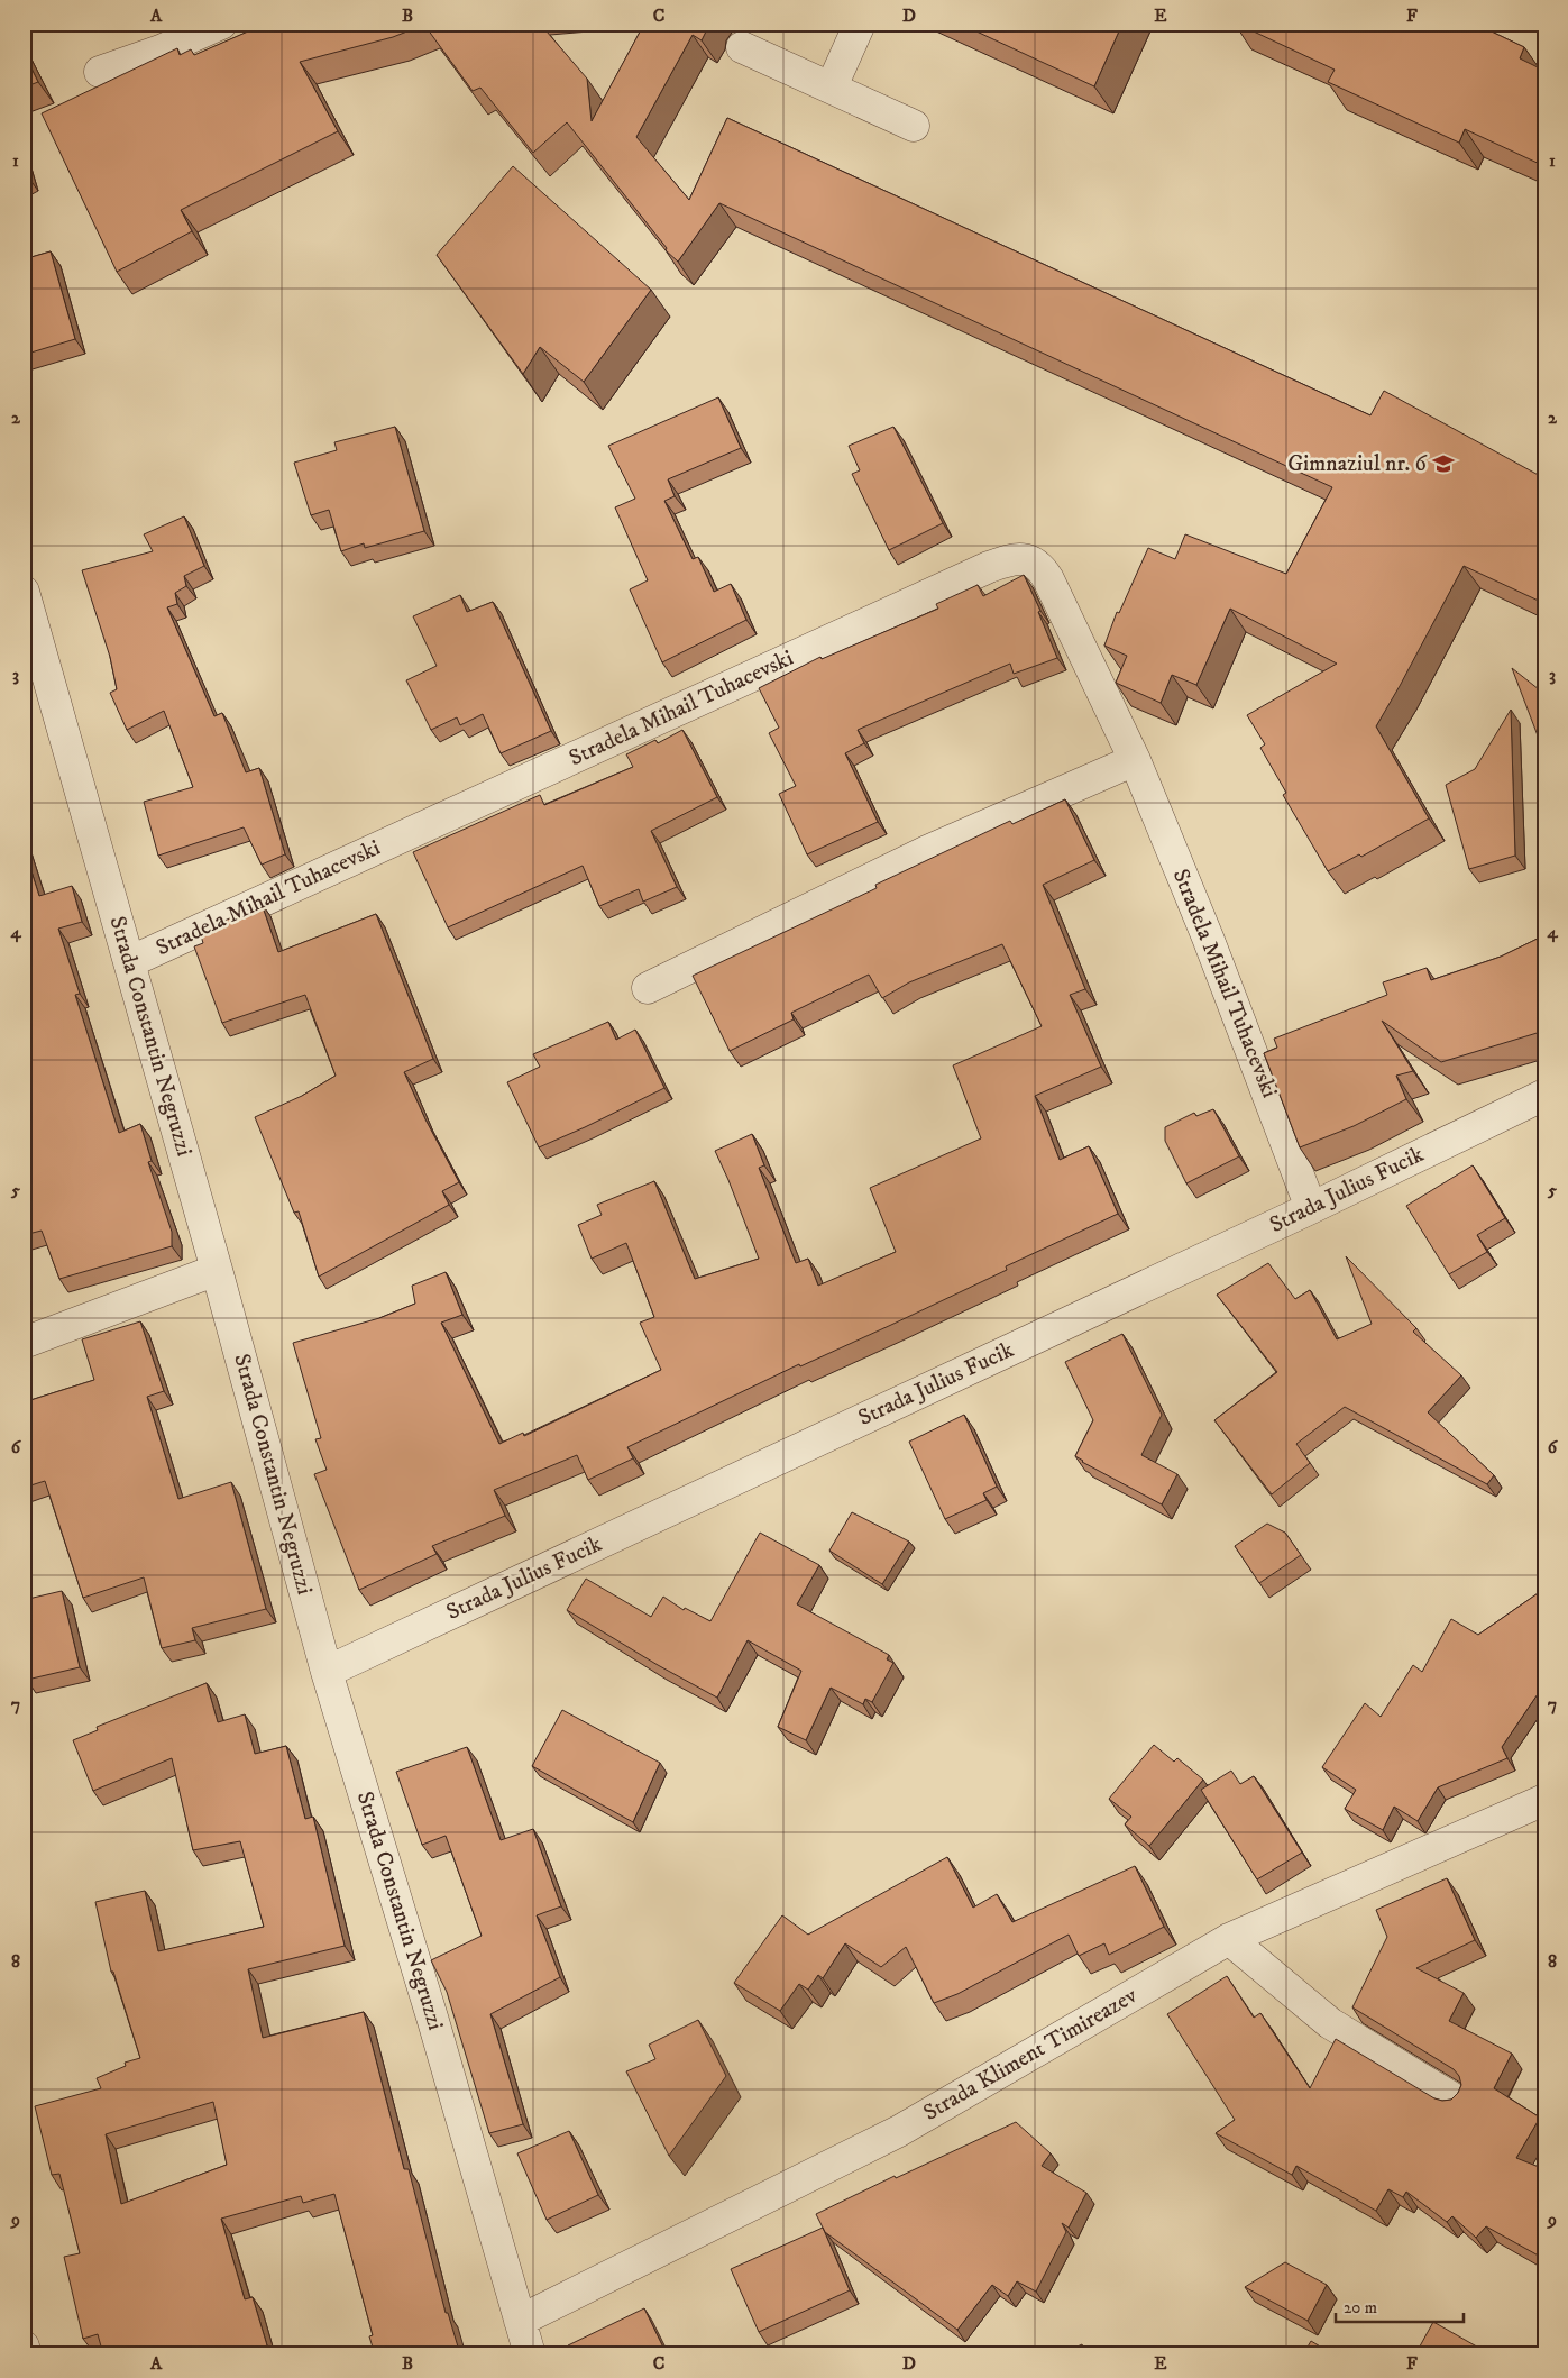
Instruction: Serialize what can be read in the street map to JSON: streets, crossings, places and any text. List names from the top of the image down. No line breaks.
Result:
{"streets":{"street":["Stradela Mihail Tuhacevski","Strada Constantin Negruzzi","Strada Julius Fucik","Strada Kliment Timireazev"]},"crossings":[["Stradela Mihail Tuhacevski","Strada Constantin Negruzzi"],["Stradela Mihail Tuhacevski","Strada Julius Fucik"],["Strada Constantin Negruzzi","Strada Julius Fucik"],["Strada Constantin Negruzzi","Strada Kliment Timireazev"]],"places":{"school or university":["Gimnaziul nr. 6"]},"scale_bar":"20 m","grid":{"columns":["A","B","C","D","E","F"],"rows":["1","2","3","4","5","6","7","8","9"]}}
